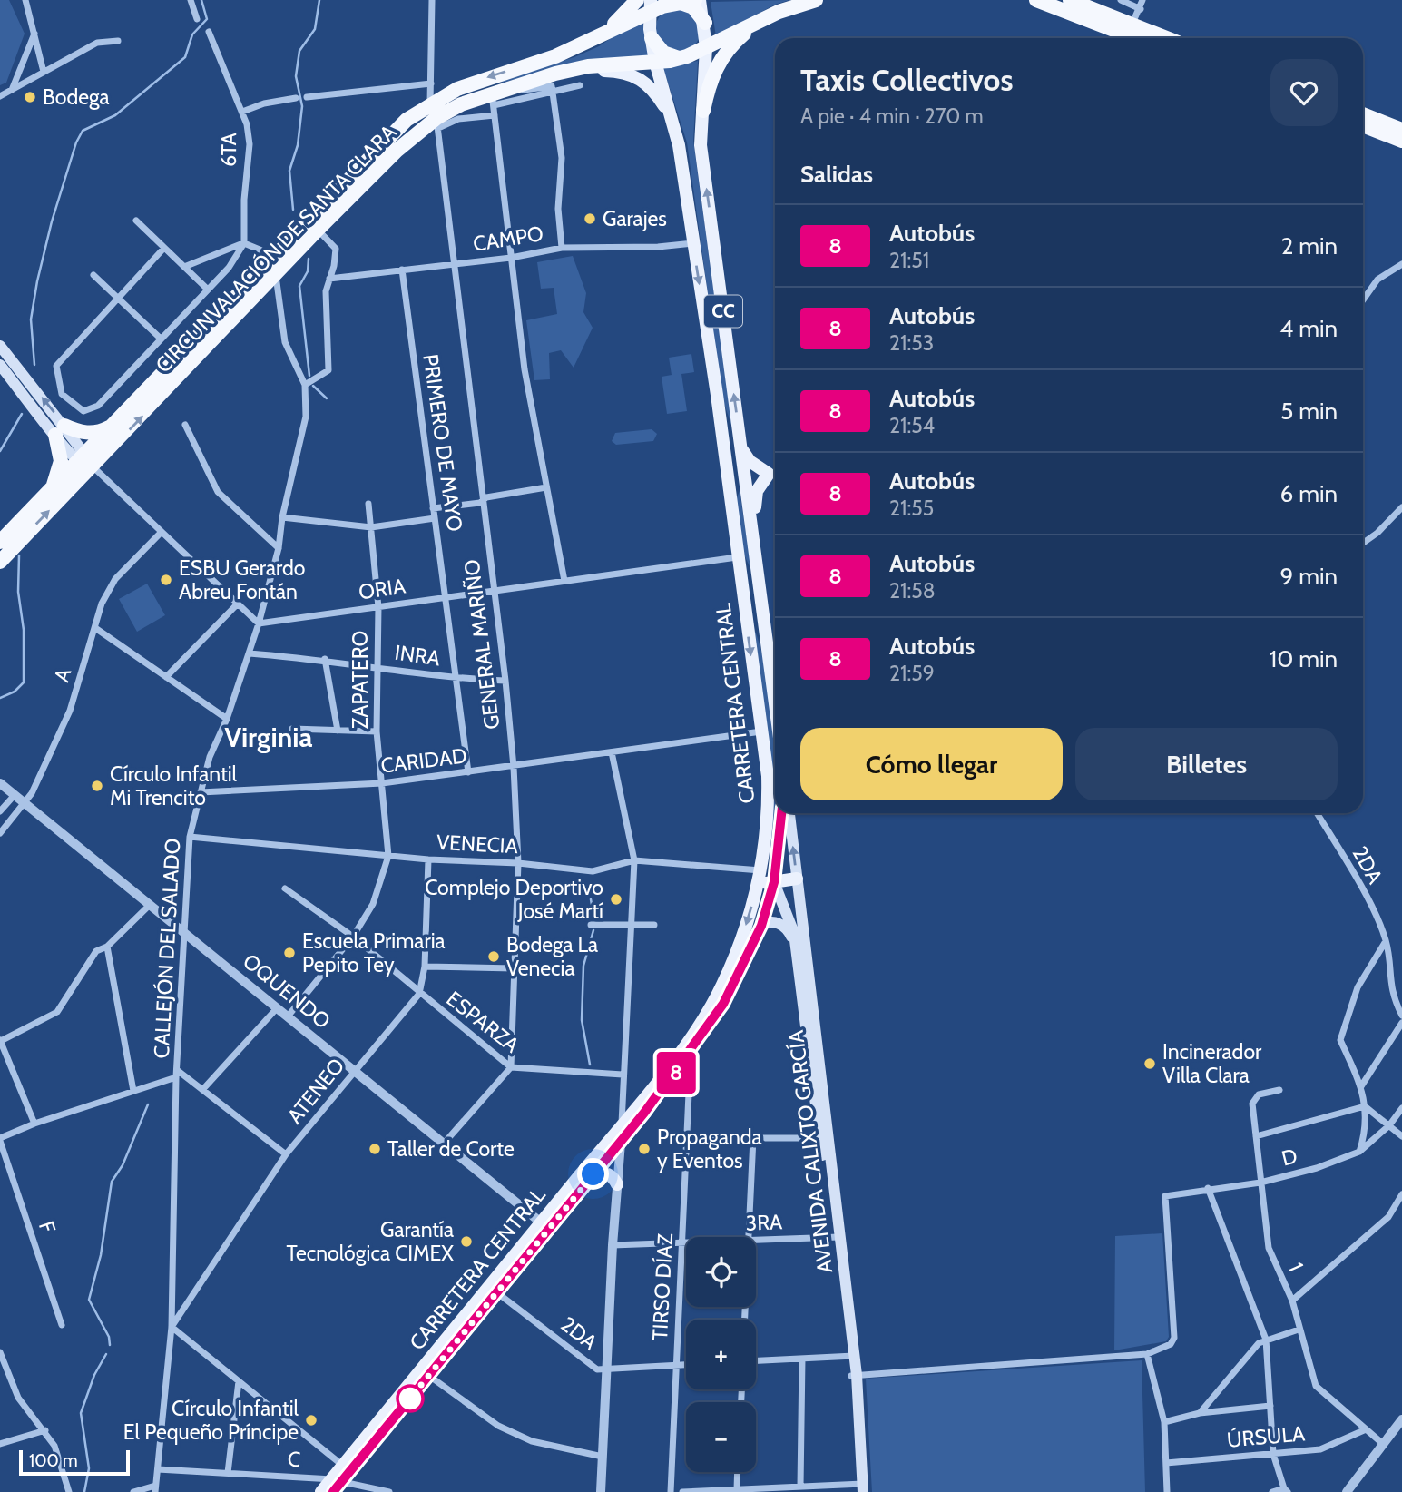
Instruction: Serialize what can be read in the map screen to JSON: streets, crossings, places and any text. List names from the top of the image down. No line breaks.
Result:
{"streets":{"highway":["CIRCUNVALACIÓN DE SANTA CLARA"],"main road":["CC","CARRETERA CENTRAL","AVENIDA CALIXTO GARCÍA"],"street":["6TA","CAMPO","PRIMERO DE MAYO","ORIA","GENERAL MARIÑO","INRA","A","ZAPATERO","CARIDAD","VENECIA","2DA","CALLEJÓN DEL SALADO","OQUENDO","ESPARZA","ATENEO","D","3RA","F","1","TIRSO DÍAZ","ÚRSULA","C"]},"crossings":[["CAMPO","PRIMERO DE MAYO"],["CAMPO","GENERAL MARIÑO"],["CAMPO","CARRETERA CENTRAL"],["CIRCUNVALACIÓN DE SANTA CLARA","GENERAL MARIÑO"],["CIRCUNVALACIÓN DE SANTA CLARA","CARRETERA CENTRAL"],["CIRCUNVALACIÓN DE SANTA CLARA","CALLEJÓN DEL SALADO"],["PRIMERO DE MAYO","ORIA"],["PRIMERO DE MAYO","INRA"],["PRIMERO DE MAYO","CARIDAD"],["ORIA","GENERAL MARIÑO"],["ORIA","ZAPATERO"],["ORIA","CARRETERA CENTRAL"],["ORIA","CALLEJÓN DEL SALADO"],["GENERAL MARIÑO","INRA"],["GENERAL MARIÑO","CARIDAD"],["GENERAL MARIÑO","VENECIA"],["GENERAL MARIÑO","ESPARZA"],["INRA","ZAPATERO"],["INRA","CALLEJÓN DEL SALADO"],["A","OQUENDO"],["ZAPATERO","CARIDAD"],["ZAPATERO","VENECIA"],["CARRETERA CENTRAL","CARIDAD"],["CARRETERA CENTRAL","VENECIA"],["CARRETERA CENTRAL","2DA"],["CARRETERA CENTRAL","OQUENDO"],["CARRETERA CENTRAL","AVENIDA CALIXTO GARCÍA"],["CARRETERA CENTRAL","TIRSO DÍAZ"],["CARRETERA CENTRAL","C"],["CARIDAD","CALLEJÓN DEL SALADO"],["VENECIA","CALLEJÓN DEL SALADO"],["VENECIA","ATENEO"],["2DA","TIRSO DÍAZ"],["CALLEJÓN DEL SALADO","OQUENDO"],["CALLEJÓN DEL SALADO","ATENEO"],["CALLEJÓN DEL SALADO","C"],["OQUENDO","ATENEO"],["ESPARZA","ATENEO"],["AVENIDA CALIXTO GARCÍA","3RA"],["D","1"],["3RA","TIRSO DÍAZ"],["1","ÚRSULA"]],"districts":["Virginia"],"places":["Bodega","Garajes","ESBU Gerardo Abreu Fontán","Círculo Infantil Mi Trencito","Complejo Deportivo José Martí","Escuela Primaria Pepito Tey","Bodega La Venecia","Incinerador Villa Clara","Taller de Corte","Propaganda y Eventos","Garantía Tecnológica CIMEX","Círculo Infantil El Pequeño Príncipe"],"lines":["bus line 8"],"scale_bar":"100 m","page":{"on_map":"8","heading":[["Taxis Collectivos","A pie · 4 min · 270 m"],"Salidas"],"list":[{"mark":"8","name":"Autobús","note":"21:51","value":"2 min"},{"mark":"8","name":"Autobús","note":"21:53","value":"4 min"},{"mark":"8","name":"Autobús","note":"21:54","value":"5 min"},{"mark":"8","name":"Autobús","note":"21:55","value":"6 min"},{"mark":"8","name":"Autobús","note":"21:58","value":"9 min"},{"mark":"8","name":"Autobús","note":"21:59","value":"10 min"}],"buttons":["Cómo llegar","Billetes"],"map_buttons":["+","−"],"scale":"100 m"}}
